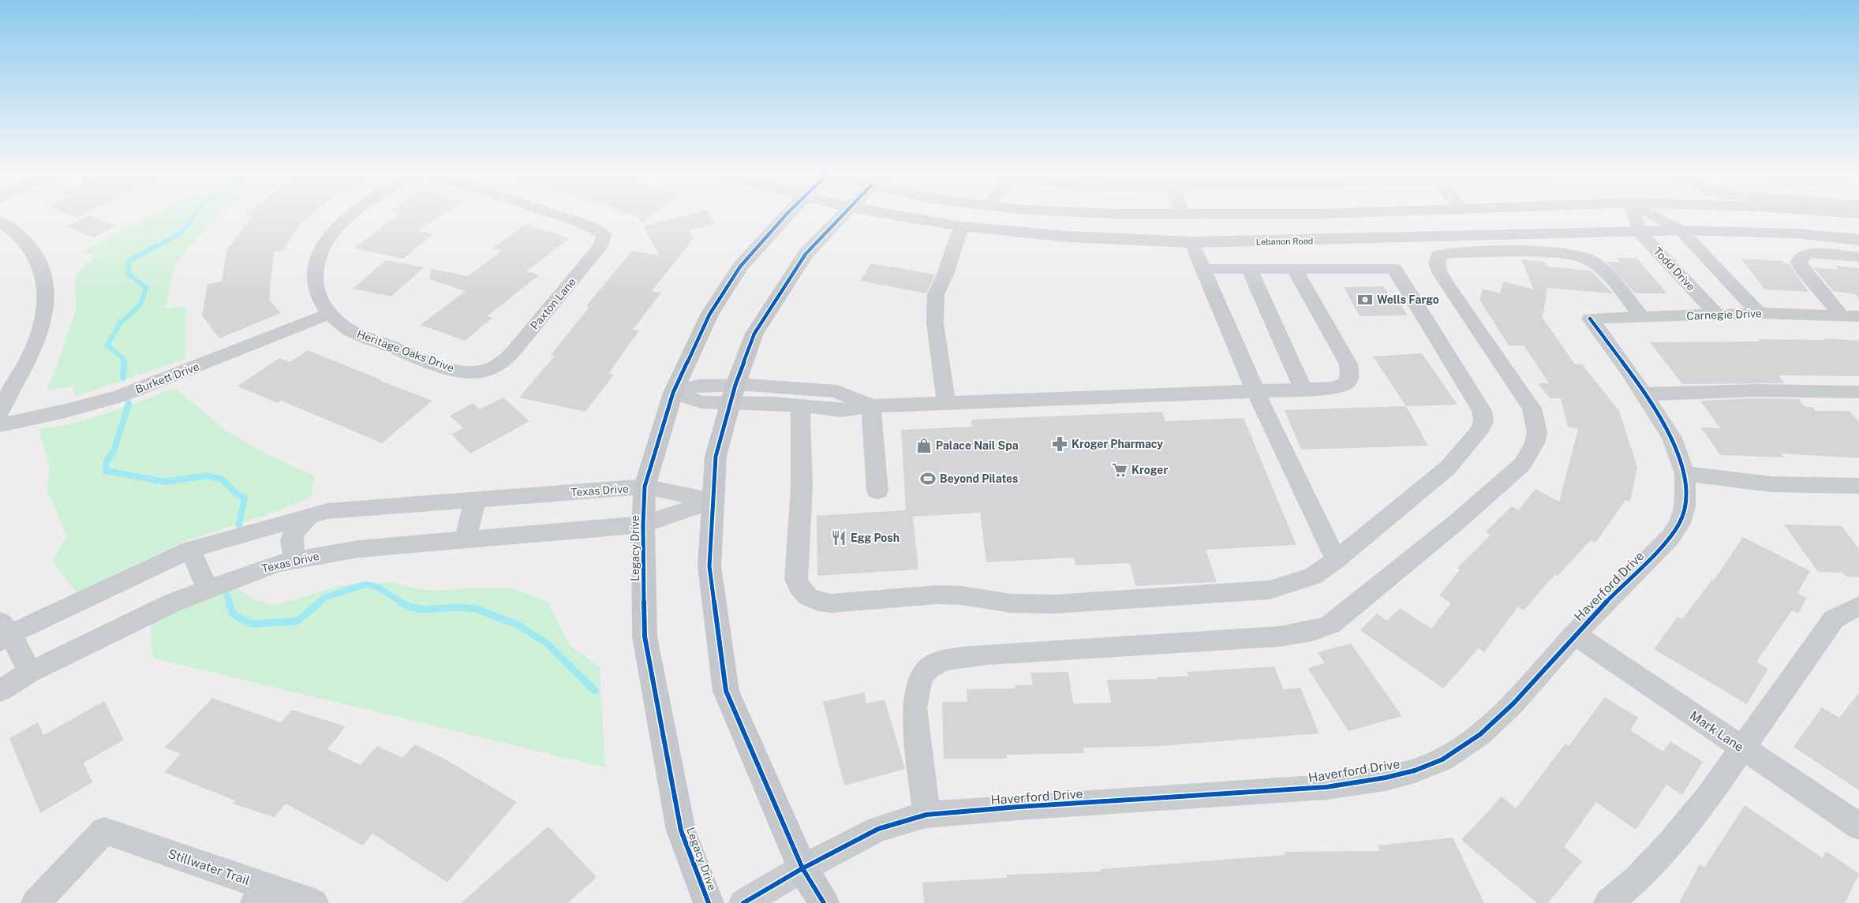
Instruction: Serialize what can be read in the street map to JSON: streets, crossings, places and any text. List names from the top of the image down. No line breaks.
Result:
{"streets":{"main road":["Lebanon Road","Legacy Drive"],"street":["Todd Drive","Paxton Lane","Carnegie Drive","Heritage Oaks Drive","Burkett Drive","Texas Drive","Haverford Drive","Mark Lane","Stillwater Trail"]},"crossings":[["Lebanon Road","Todd Drive"],["Todd Drive","Carnegie Drive"],["Paxton Lane","Heritage Oaks Drive"],["Carnegie Drive","Haverford Drive"],["Heritage Oaks Drive","Burkett Drive"],["Texas Drive","Legacy Drive"],["Haverford Drive","Mark Lane"]],"places":{"bank":["Wells Fargo"],"pharmacy":["Kroger Pharmacy"],"shop":["Palace Nail Spa"],"supermarket":["Kroger"],"sports":["Beyond Pilates"],"restaurant":["Egg Posh"]}}
